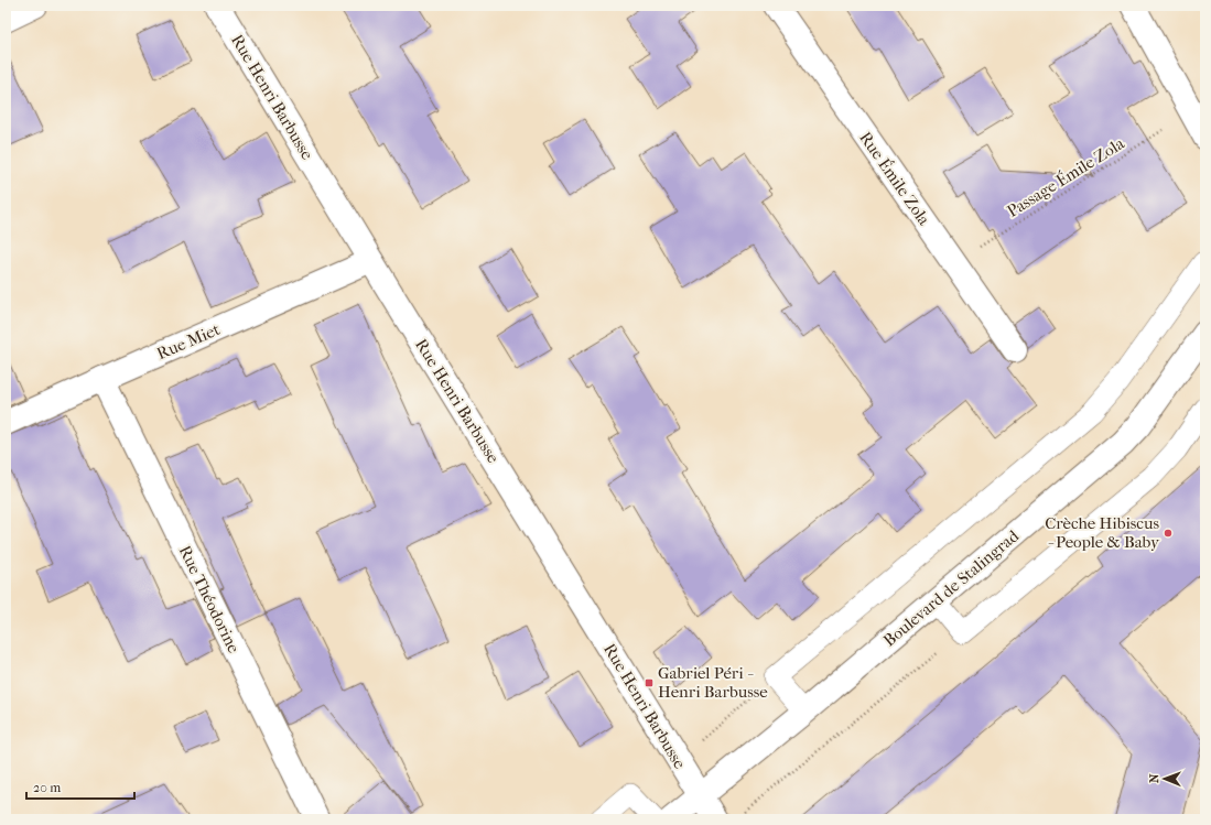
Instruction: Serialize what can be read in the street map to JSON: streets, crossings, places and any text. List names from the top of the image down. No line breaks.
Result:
{"streets":{"street":["Rue Henri Barbusse","Rue Émile Zola","Rue Miet","Boulevard de Stalingrad","Rue Théodorine"],"path":["Passage Émile Zola"]},"crossings":[["Rue Henri Barbusse","Rue Miet"],["Rue Henri Barbusse","Boulevard de Stalingrad"],["Passage Émile Zola","Rue Émile Zola"],["Rue Miet","Rue Théodorine"]],"places":{"other":["Crèche Hibiscus - People & Baby"],"transit":["Gabriel Péri - Henri Barbusse"]},"scale_bar":"20 m","north":"left"}
